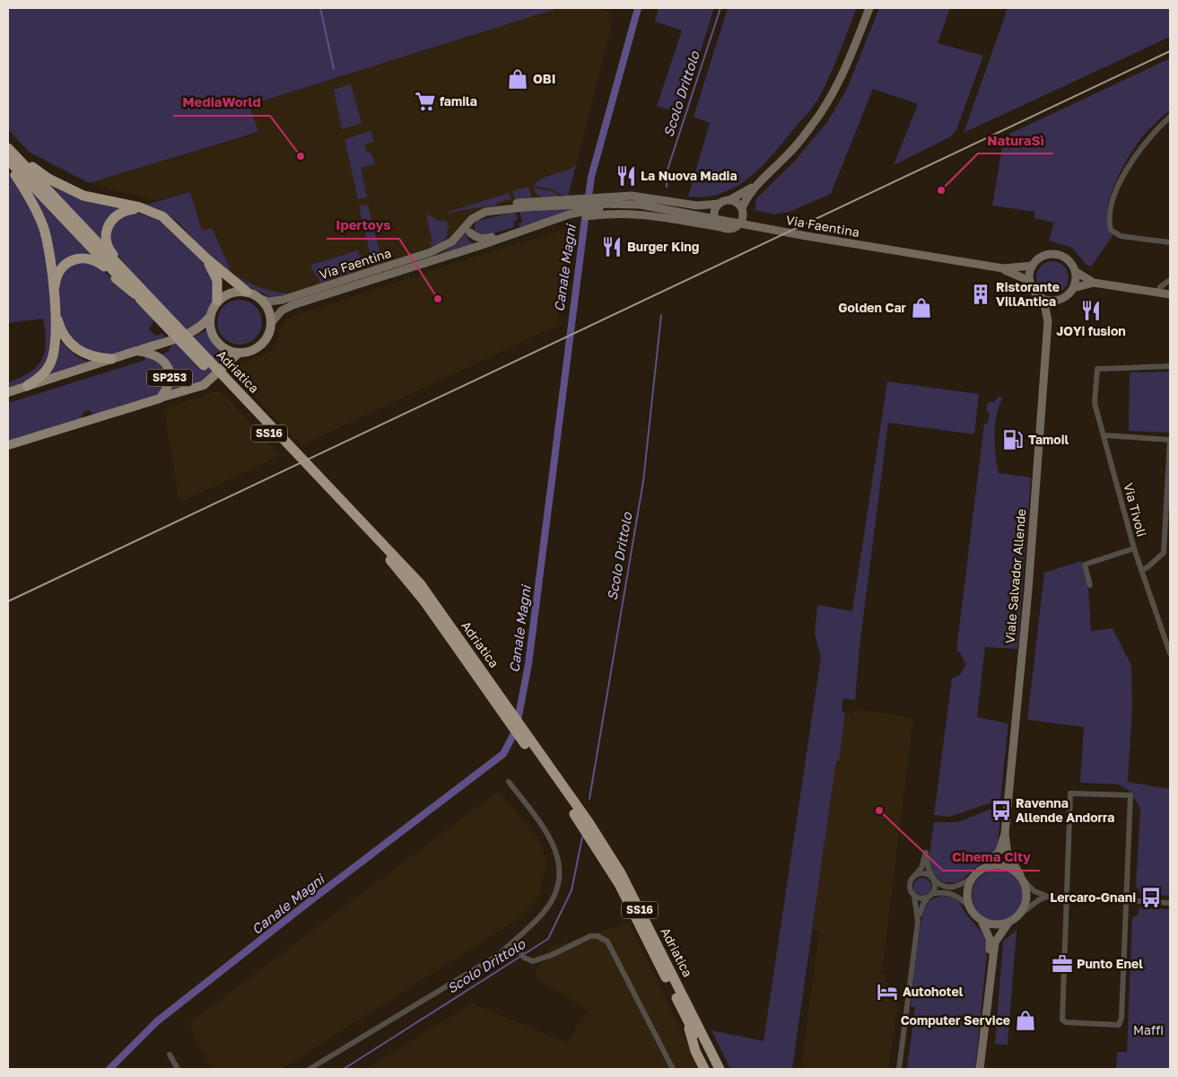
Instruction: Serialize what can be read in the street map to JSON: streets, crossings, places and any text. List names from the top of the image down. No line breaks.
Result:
{"streets":{"highway":["Adriatica","SS16"],"main road":["Via Faentina","SP253","Viale Salvador Allende"],"street":["Via Tivoli"]},"crossings":[["Via Faentina","SP253"],["Via Faentina","Viale Salvador Allende"],["Adriatica","SS16"],["SP253","Viale Salvador Allende"]],"water":["Scolo Drittolo","Canale Magni"],"parks":["Maffi"],"places":{"shop":["OBI","Golden Car","Computer Service"],"supermarket":["famila"],"other":["MediaWorld","NaturaSì","Ipertoys","Cinema City"],"restaurant":["La Nuova Madia","Burger King","JOYi fusion"],"building":["Ristorante VillAntica"],"fuel station":["Tamoil"],"bus stop":["Ravenna Allende Andorra","Lercaro-Gnani"],"office":["Punto Enel"],"hotel":["Autohotel"]}}
